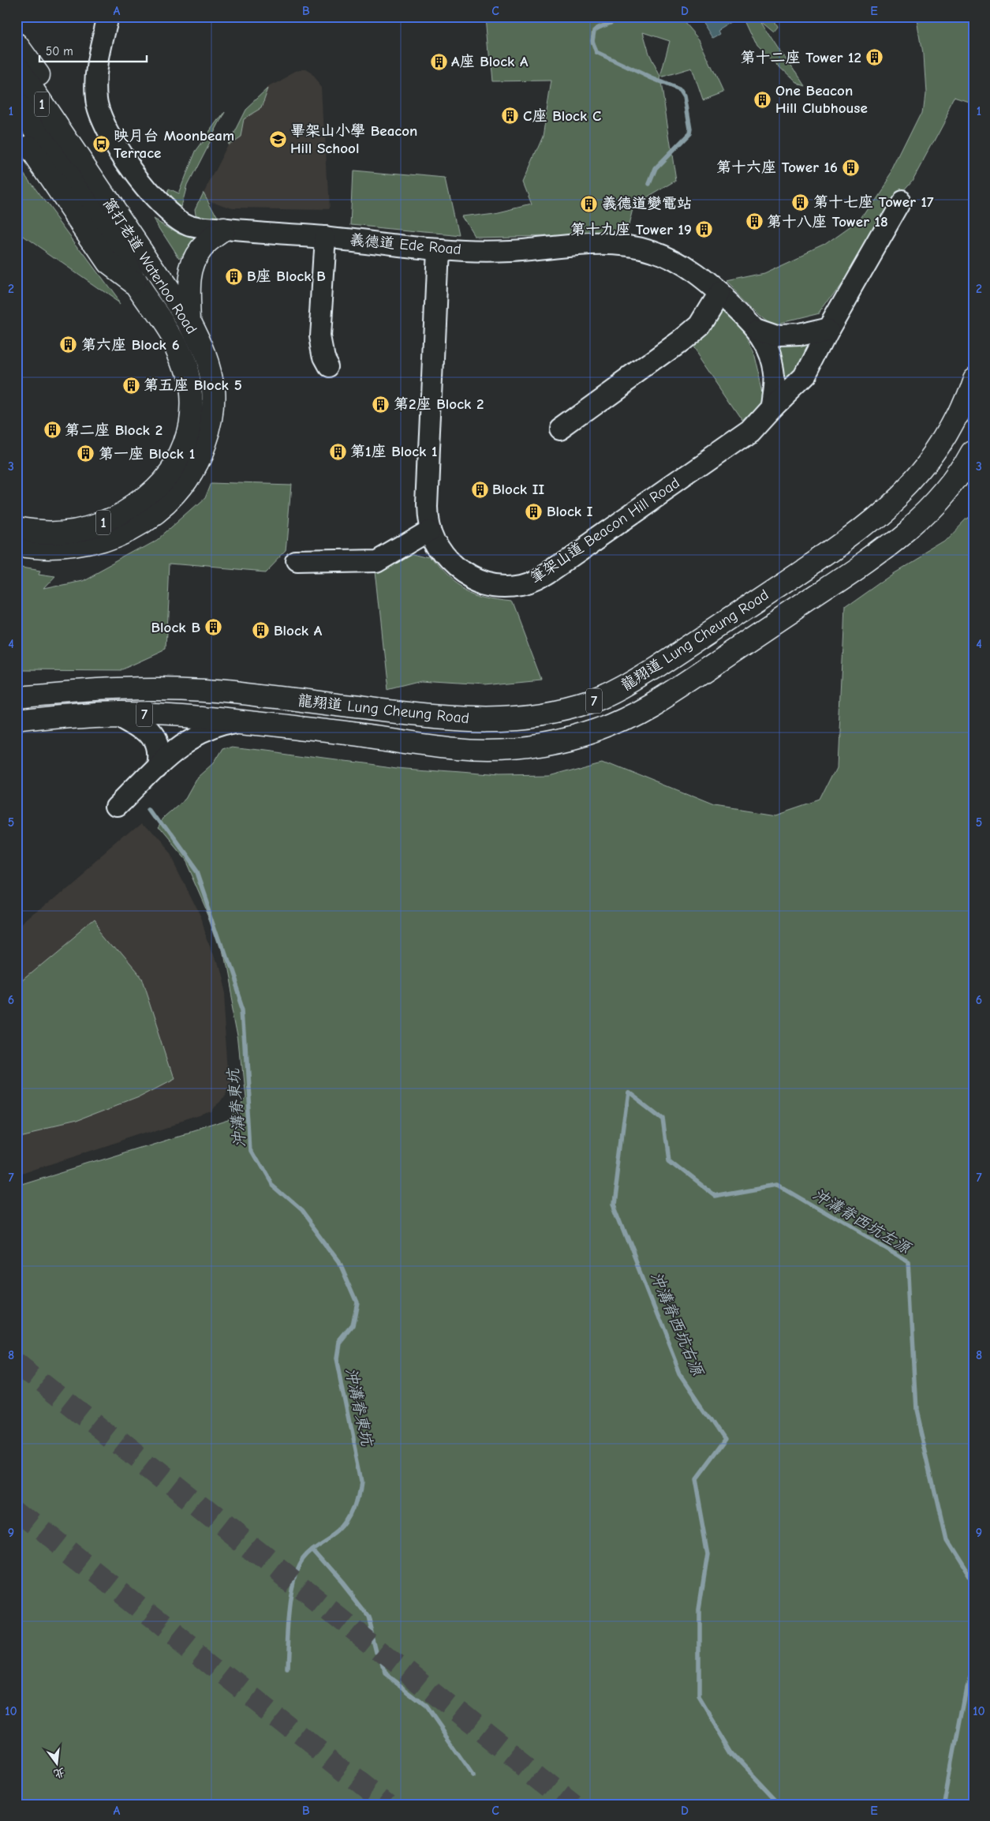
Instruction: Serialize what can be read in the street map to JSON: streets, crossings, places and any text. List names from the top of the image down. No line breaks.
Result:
{"streets":{"highway":["1","窩打老道 Waterloo Road","龍翔道 Lung Cheung Road","7"],"street":["義德道 Ede Road","筆架山道 Beacon Hill Road"]},"crossings":[["義德道 Ede Road","筆架山道 Beacon Hill Road"]],"water":["沖溝脊東坑","沖溝脊西坑左源","沖溝脊西坑右源"],"places":{"building":["第十二座 Tower 12","A座 Block A","One Beacon Hill Clubhouse","C座 Block C","第十六座 Tower 16","第十七座 Tower 17","義德道變電站","第十八座 Tower 18","第十九座 Tower 19","B座 Block B","第六座 Block 6","第五座 Block 5","第2座 Block 2","第二座 Block 2","第1座 Block 1","第一座 Block 1","Block II","Block I","Block B","Block A"],"school or university":["畢架山小學 Beacon Hill School"],"bus stop":["映月台 Moonbeam Terrace"]},"scale_bar":"50 m","north":"bottom","grid":{"columns":["A","B","C","D","E"],"rows":["1","2","3","4","5","6","7","8","9","10"]}}
